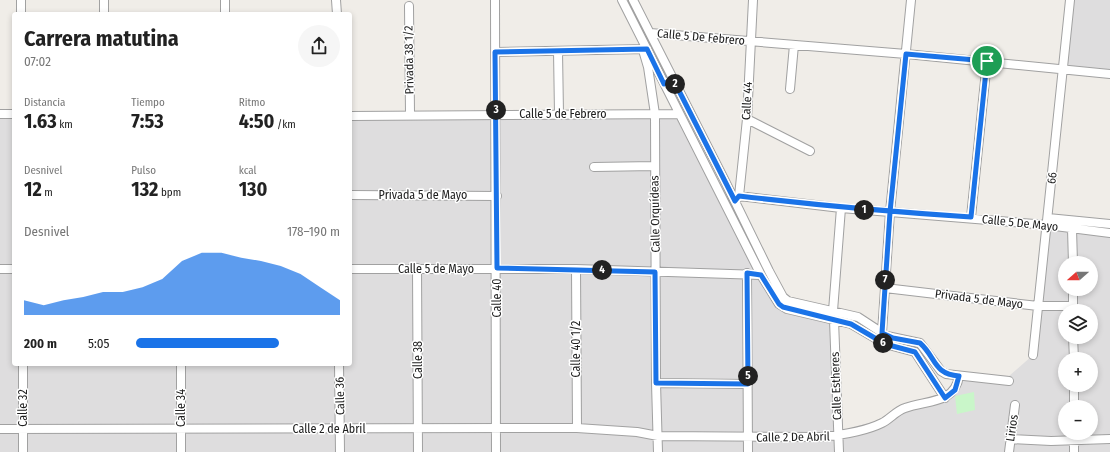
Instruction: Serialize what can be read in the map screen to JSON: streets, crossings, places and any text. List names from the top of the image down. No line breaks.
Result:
{"streets":{"street":["Calle 5 De Febrero","Privada 38 1/2","Calle 44","Calle 5 de Febrero","66","Privada 5 de Mayo","Calle Orquídeas","Calle 5 De Mayo","Calle 5 de Mayo","Calle 40","Calle 40 1/2","Calle 38","Calle Estheres","Calle 36","Calle 32","Calle 34","Lirios","Calle 2 de Abril","Calle 2 De Abril"]},"crossings":[["Calle 5 De Febrero","Calle 44"],["Calle 5 De Febrero","66"],["Privada 38 1/2","Calle 5 de Febrero"],["Calle 44","Calle 5 De Mayo"],["Calle 5 de Febrero","Calle Orquídeas"],["Calle 5 de Febrero","Calle 40"],["66","Privada 5 de Mayo"],["66","Calle 5 De Mayo"],["Privada 5 de Mayo","Calle 40"],["Calle Orquídeas","Calle 5 de Mayo"],["Calle Orquídeas","Calle 2 de Abril"],["Calle Orquídeas","Calle 2 De Abril"],["Calle 5 de Mayo","Calle 40"],["Calle 5 de Mayo","Calle 40 1/2"],["Calle 5 de Mayo","Calle 38"],["Calle 40","Calle 2 de Abril"],["Calle 40 1/2","Calle 2 de Abril"],["Calle 38","Calle 2 de Abril"],["Calle Estheres","Calle 2 De Abril"],["Calle 36","Calle 2 de Abril"],["Calle 32","Calle 2 de Abril"],["Calle 34","Calle 2 de Abril"],["Calle 2 de Abril","Calle 2 De Abril"]],"north":"left","page":{"heading":["Carrera matutina","07:02"],"pins":["2","3","1","4","7","6","5"],"stats":[["Distancia","1.63 km"],["Tiempo","7:53"],["Ritmo","4:50 /km"],["Desnivel","12 m"],["Pulso","132 bpm"],["kcal","130"]],"chart":["Desnivel","178–190 m"],"map_buttons":["+","−"],"list":[{"name":"200 m","note":"5:05"}]}}
